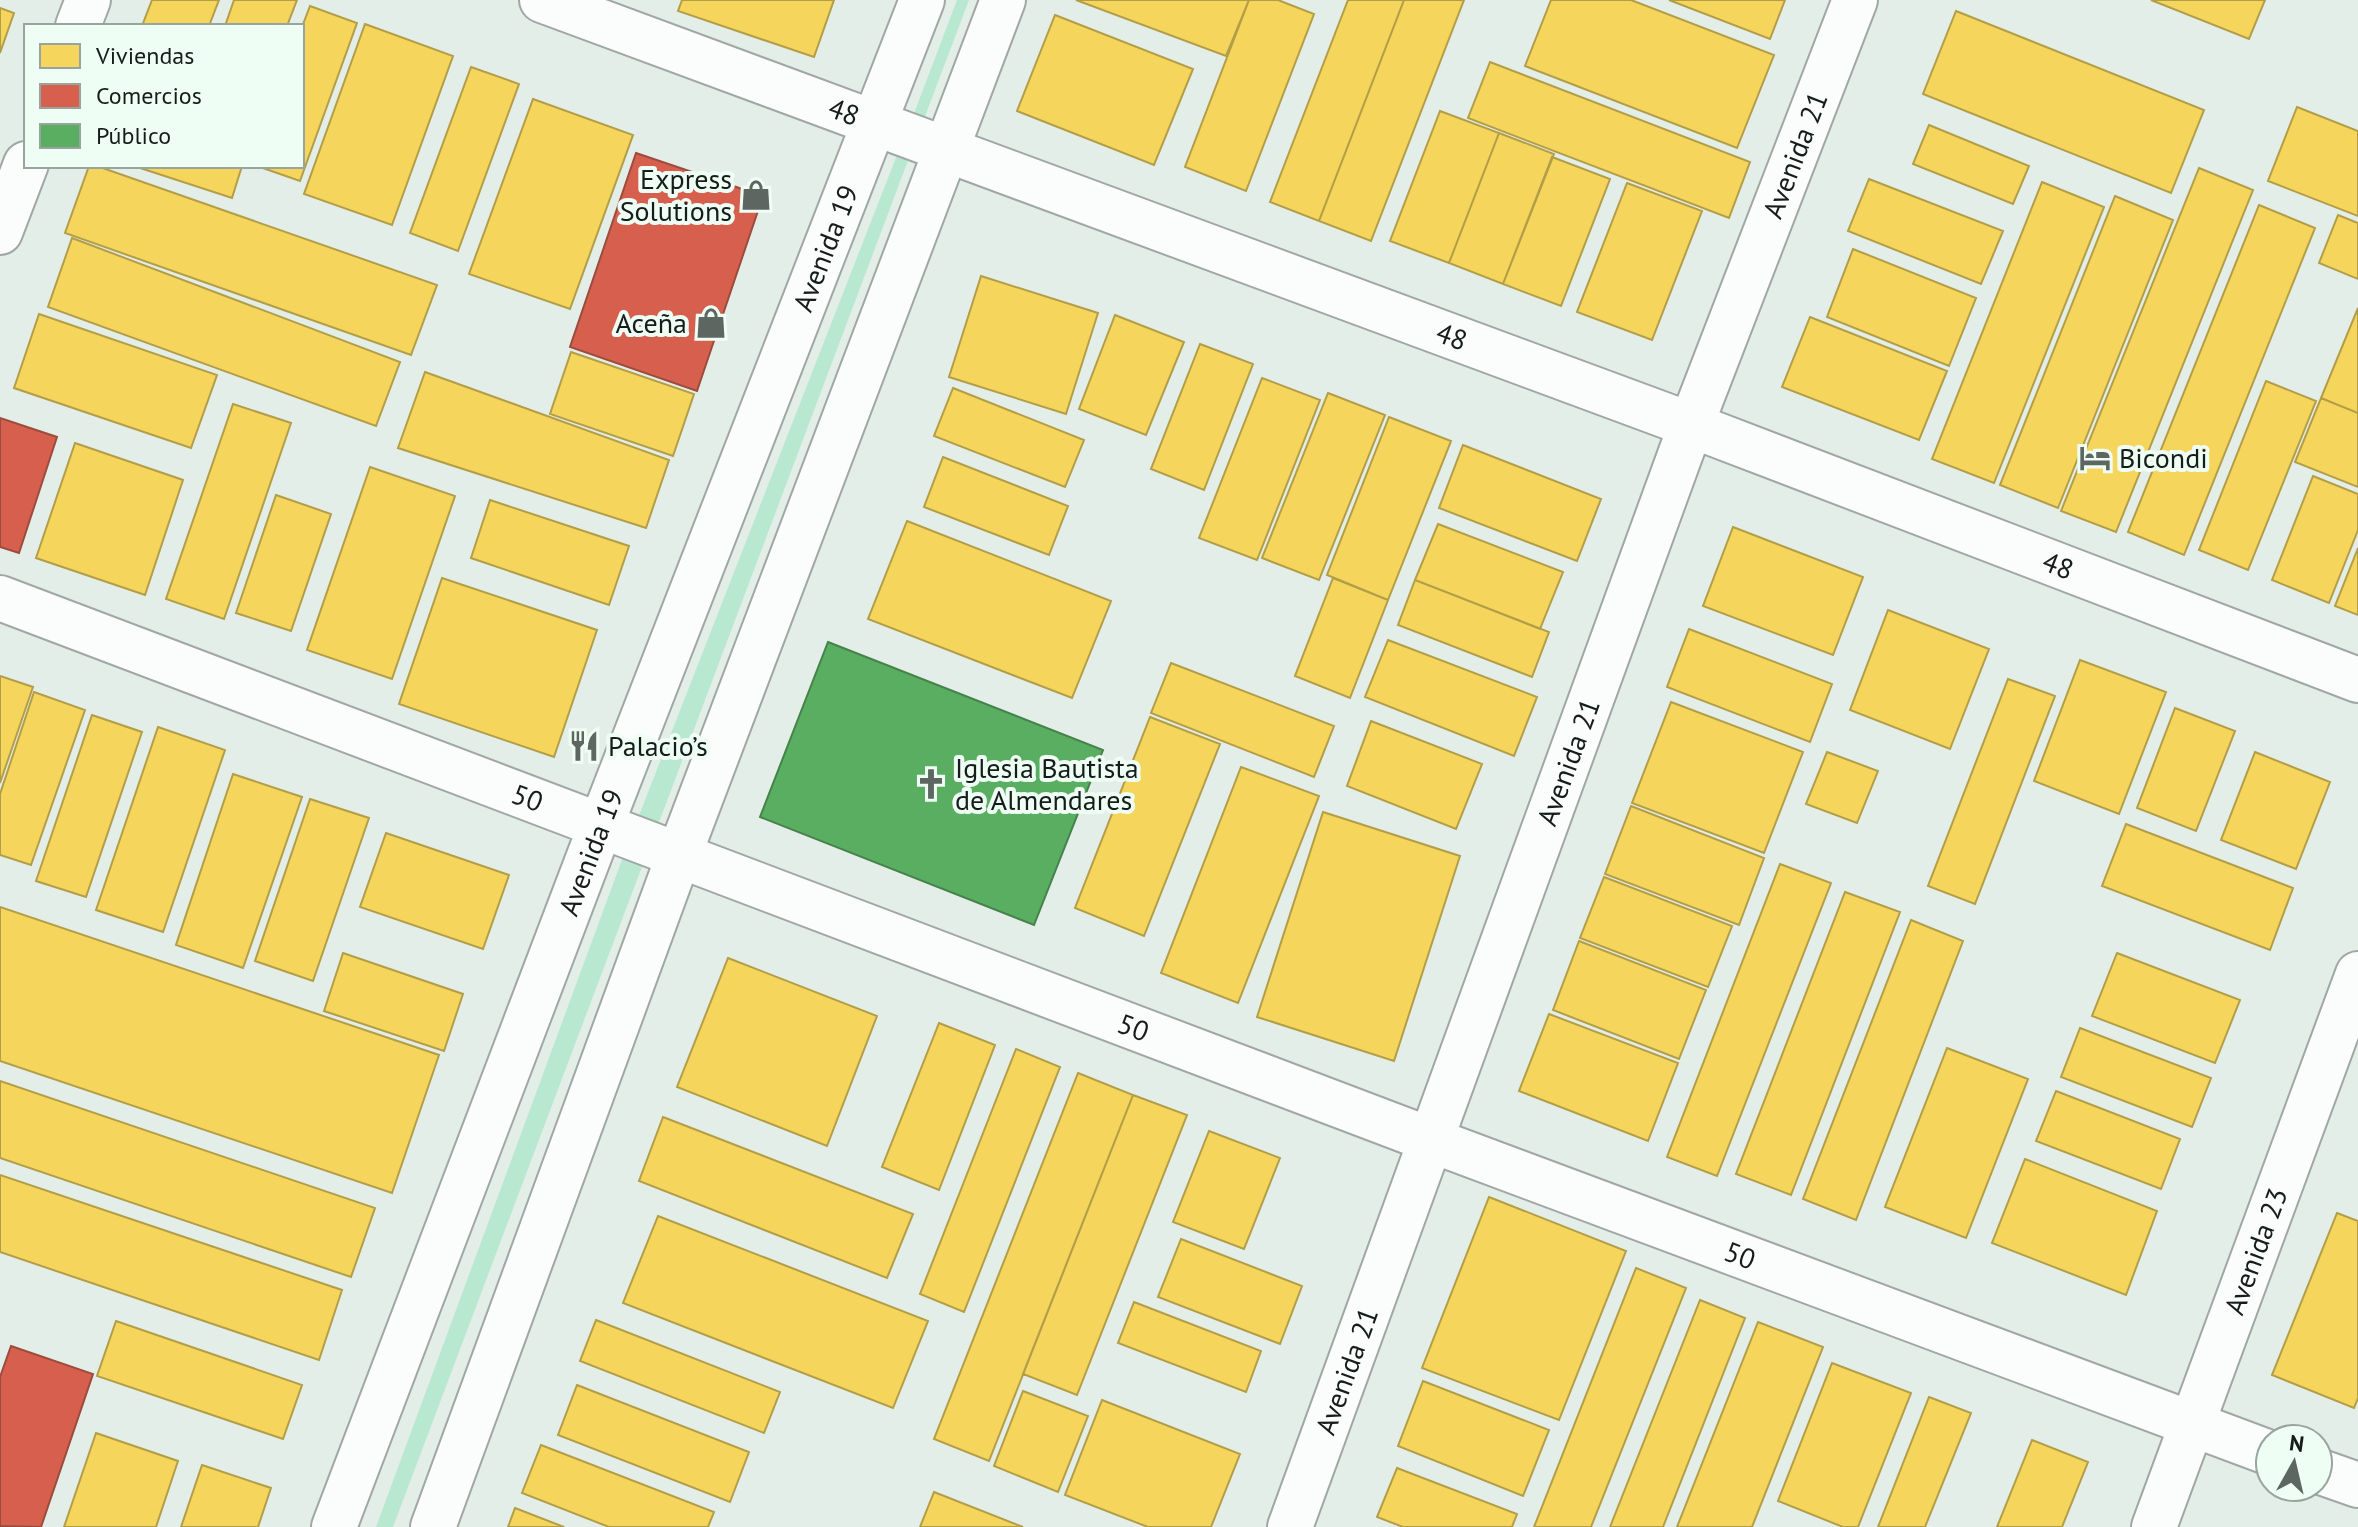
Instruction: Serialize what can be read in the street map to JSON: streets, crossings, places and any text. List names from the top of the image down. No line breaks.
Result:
{"streets":{"street":["48","Avenida 21","Avenida 19","50","Avenida 23"]},"crossings":[["48","Avenida 21"],["48","Avenida 19"],["Avenida 21","50"],["Avenida 19","50"],["50","Avenida 23"]],"places":{"shop":["Express Solutions","Aceña"],"hotel":["Bicondi"],"restaurant":["Palacio’s"],"church":["Iglesia Bautista de Almendares"]},"legend":["Viviendas","Comercios","Público"],"north":"top"}
